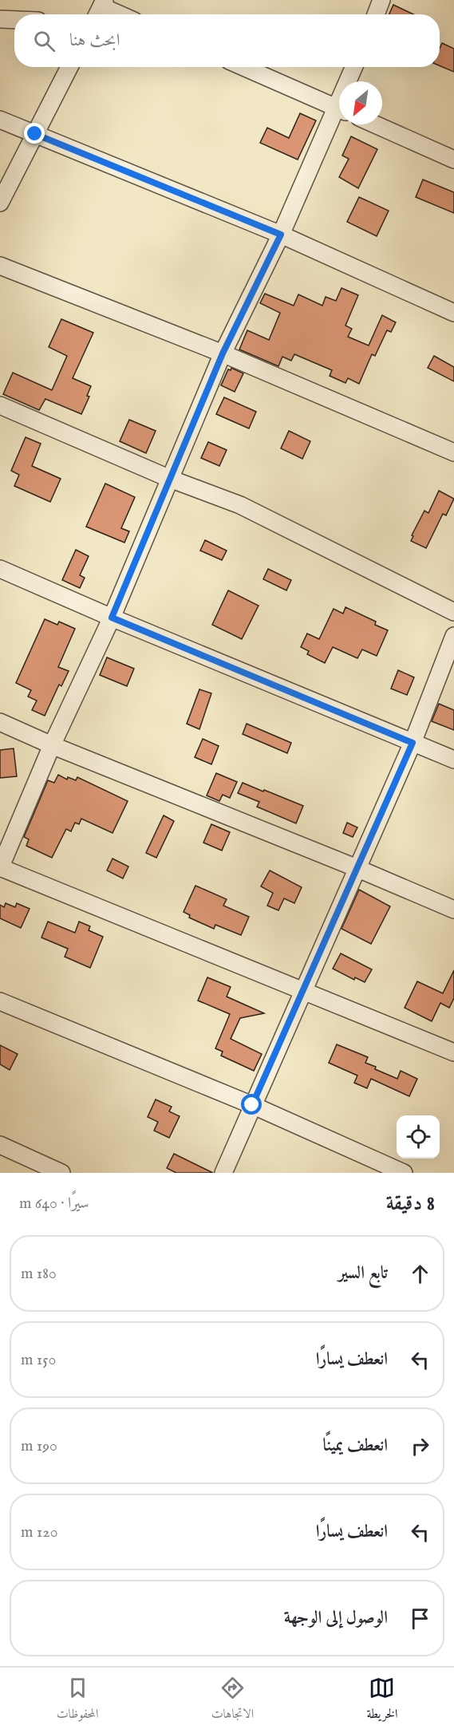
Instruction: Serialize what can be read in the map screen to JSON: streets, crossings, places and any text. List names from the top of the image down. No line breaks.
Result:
{"north":"bottom left","page":{"search":"ابحث هنا","heading":["8 دقيقة","سيرًا · 640 m"],"list":[["تابع السير","180 m"],["انعطف يسارًا","150 m"],["انعطف يمينًا","190 m"],["انعطف يسارًا","120 m"],"الوصول إلى الوجهة"],"nav":["الخريطة","الاتجاهات","المحفوظات"]}}
